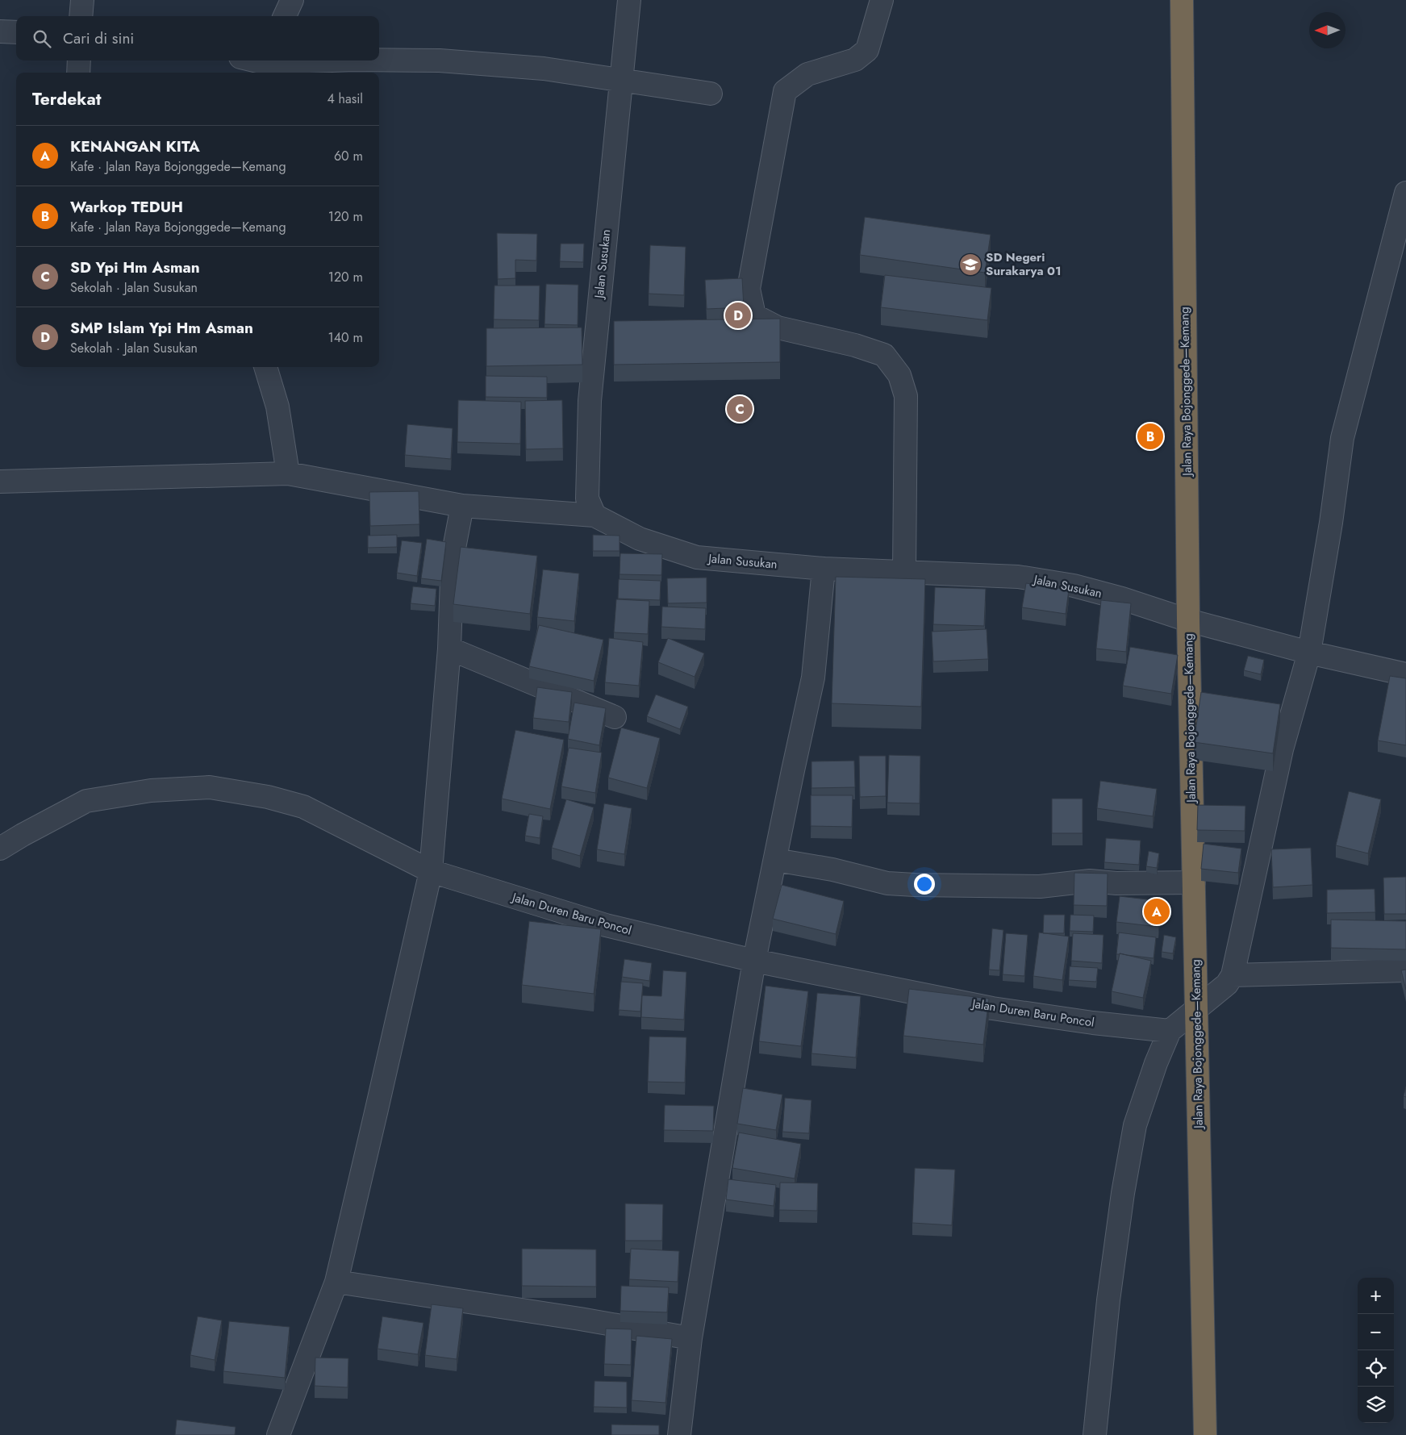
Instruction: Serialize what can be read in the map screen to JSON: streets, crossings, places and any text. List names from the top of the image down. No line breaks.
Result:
{"streets":{"highway":["Jalan Raya Bojonggede—Kemang"],"street":["Jalan Susukan","Jalan Duren Baru Poncol"]},"crossings":[["Jalan Susukan","Jalan Raya Bojonggede—Kemang"]],"places":{"school or university":["SD Negeri Surakarya 01"]},"north":"left","page":{"search":"Cari di sini","heading":["Terdekat","4 hasil"],"list":[{"mark":"A","name":"KENANGAN KITA","note":"Kafe · Jalan Raya Bojonggede—Kemang","value":"60 m"},{"mark":"B","name":"Warkop TEDUH","note":"Kafe · Jalan Raya Bojonggede—Kemang","value":"120 m"},{"mark":"C","name":"SD Ypi Hm Asman","note":"Sekolah · Jalan Susukan","value":"120 m"},{"mark":"D","name":"SMP Islam Ypi Hm Asman","note":"Sekolah · Jalan Susukan","value":"140 m"}],"pins":["D","C","B","A"],"map_buttons":["+","−"]}}
